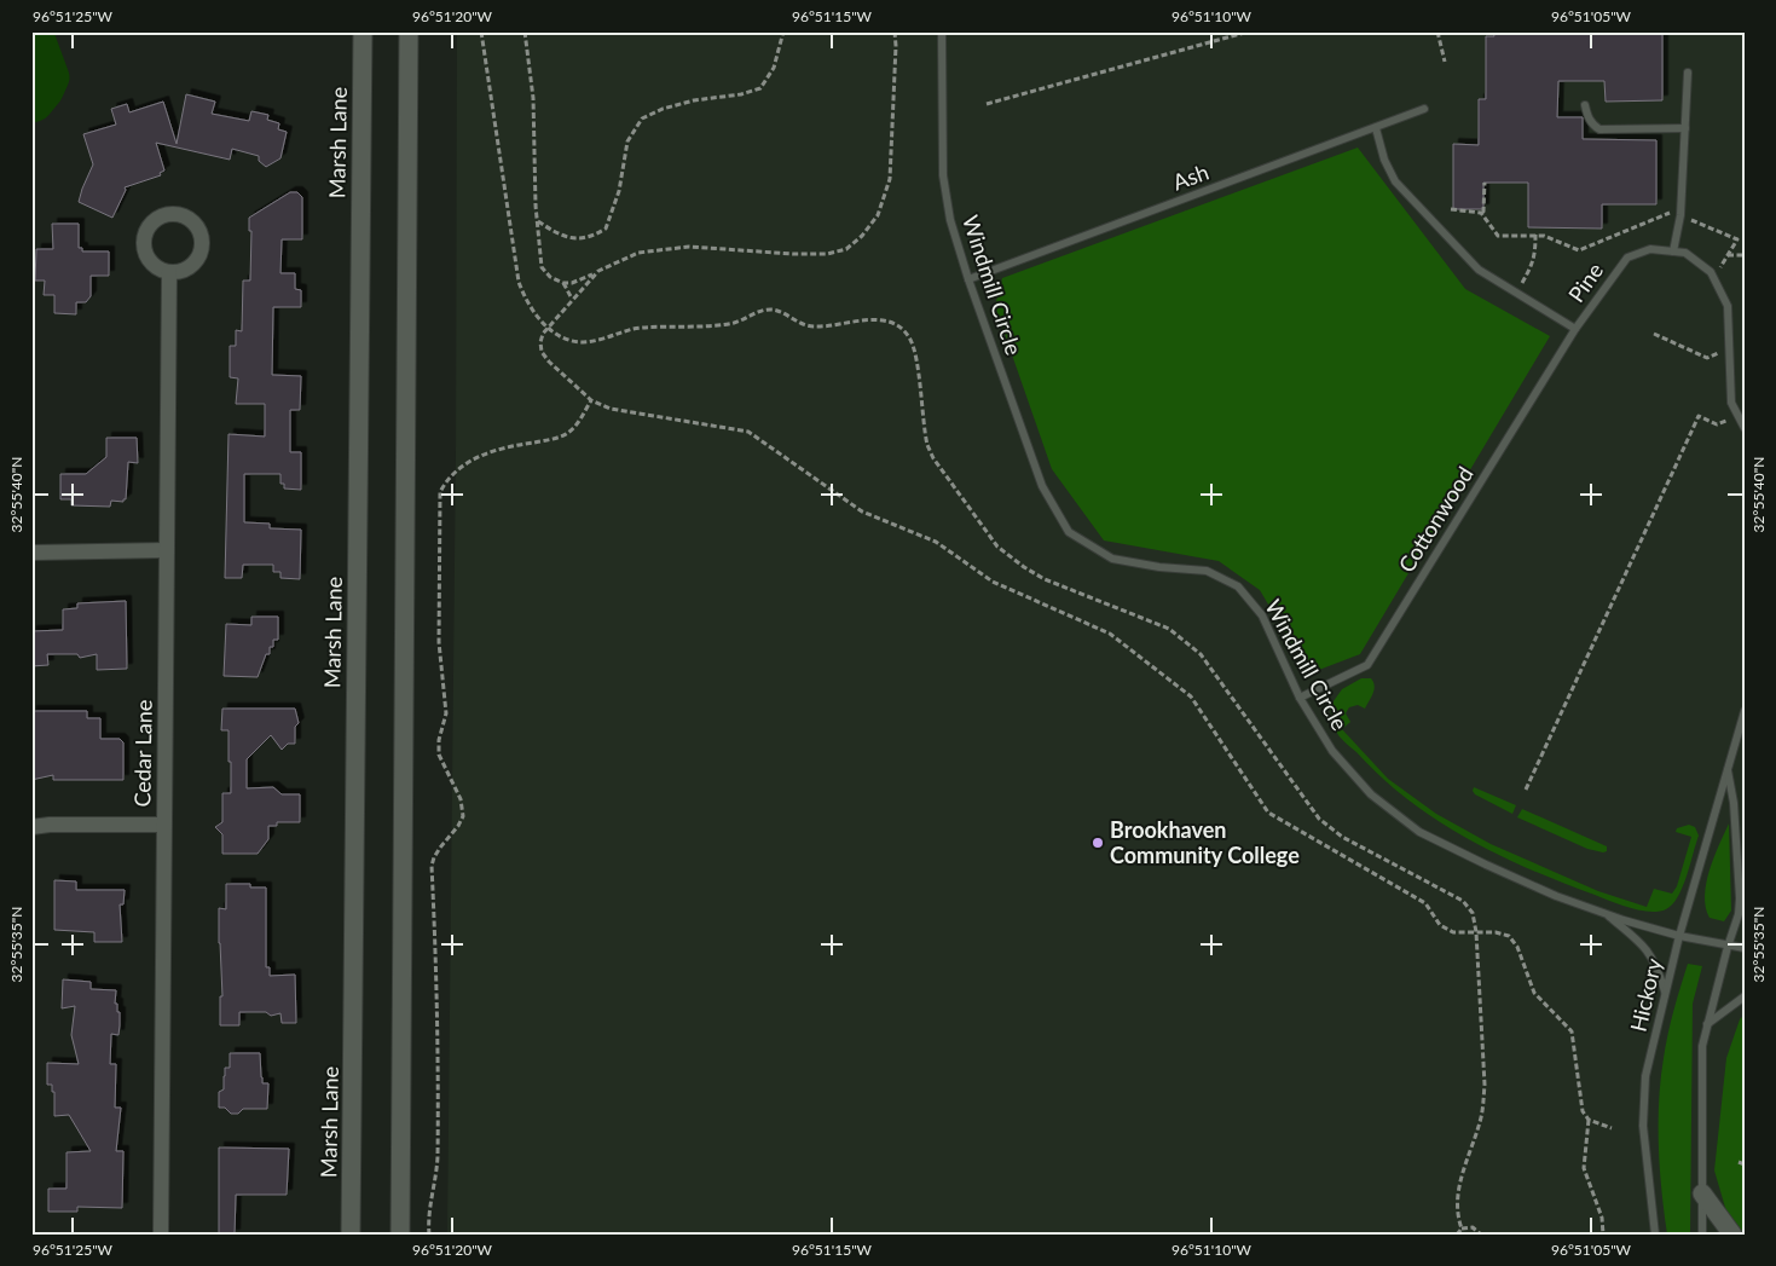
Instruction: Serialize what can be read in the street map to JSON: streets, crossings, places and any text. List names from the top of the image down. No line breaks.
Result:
{"streets":{"main road":["Marsh Lane"],"street":["Cedar Lane"],"lane":["Ash","Pine","Windmill Circle","Cottonwood","Hickory"]},"crossings":[["Ash","Pine"],["Ash","Windmill Circle"],["Pine","Cottonwood"],["Windmill Circle","Cottonwood"],["Windmill Circle","Hickory"]],"places":["Brookhaven Community College"],"coordinates":["96°51'25\"W","96°51'20\"W","96°51'15\"W","96°51'10\"W","96°51'05\"W","32°55'40\"N","32°55'35\"N"]}
